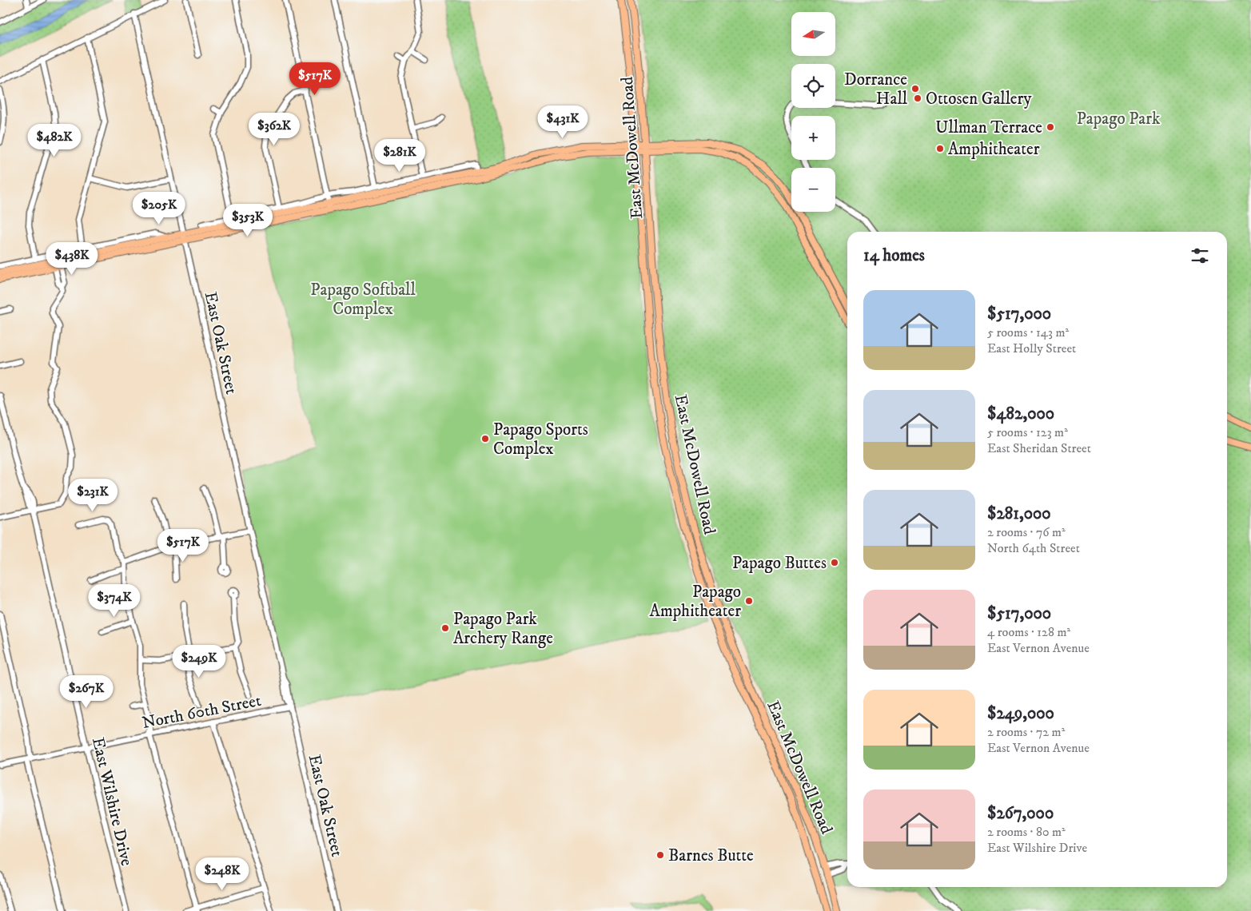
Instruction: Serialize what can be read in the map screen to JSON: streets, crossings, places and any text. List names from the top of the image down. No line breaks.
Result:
{"streets":{"main road":["East McDowell Road"],"street":["East Oak Street","North 60th Street","East Wilshire Drive"]},"crossings":[["East Oak Street","North 60th Street"],["North 60th Street","East Wilshire Drive"]],"parks":["Papago Park","Papago Softball Complex"],"places":["Dorrance Hall","Ottosen Gallery","Ullman Terrace","Amphitheater","Papago Sports Complex","Papago Buttes","Papago Amphitheater","Papago Park Archery Range","Barnes Butte"],"north":"left","page":{"map_buttons":["+","−"],"price":["$517K","$431K","$362K","$482K","$281K","$205K","$353K","$438K","$231K","$517K","$374K","$249K","$267K","$248K"],"heading":"14 homes","list":[{"name":"$517,000","note":"5 rooms · 143 m² · East Holly Street"},{"name":"$482,000","note":"5 rooms · 123 m² · East Sheridan Street"},{"name":"$281,000","note":"2 rooms · 76 m² · North 64th Street"},{"name":"$517,000","note":"4 rooms · 128 m² · East Vernon Avenue"},{"name":"$249,000","note":"2 rooms · 72 m² · East Vernon Avenue"},{"name":"$267,000","note":"2 rooms · 80 m² · East Wilshire Drive"}]}}
